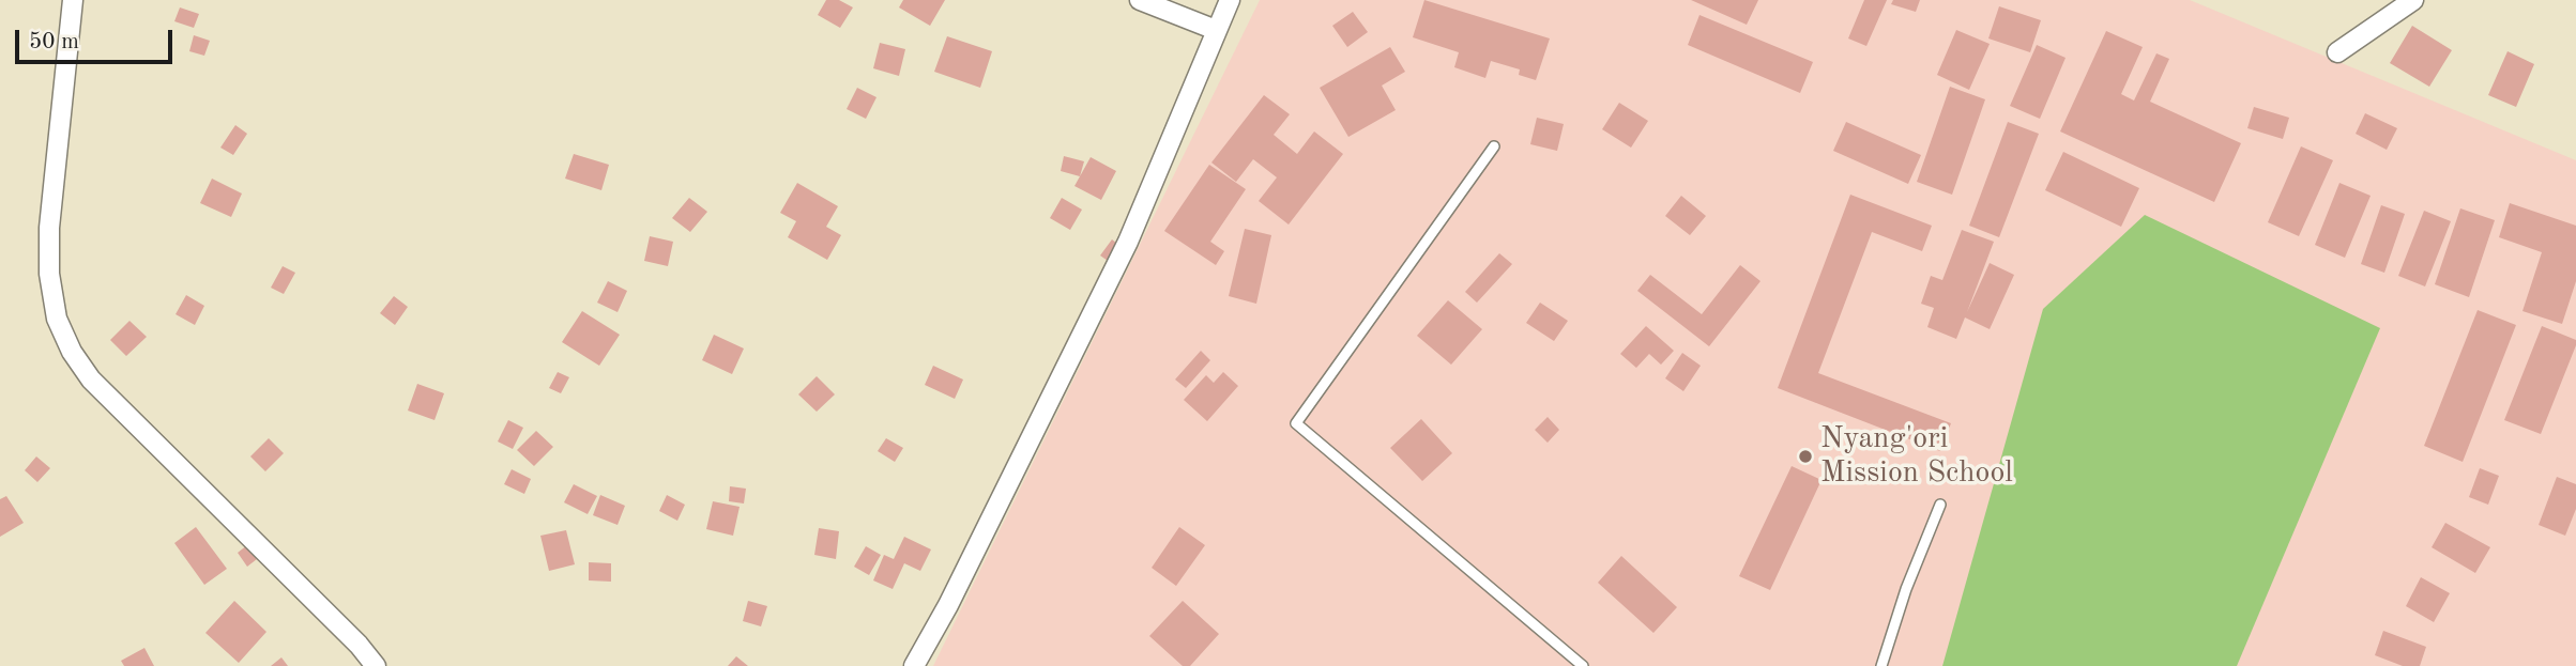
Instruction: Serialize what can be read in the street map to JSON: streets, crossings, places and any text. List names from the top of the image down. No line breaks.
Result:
{"places":["Nyang'ori Mission School"],"scale_bar":"50 m"}
